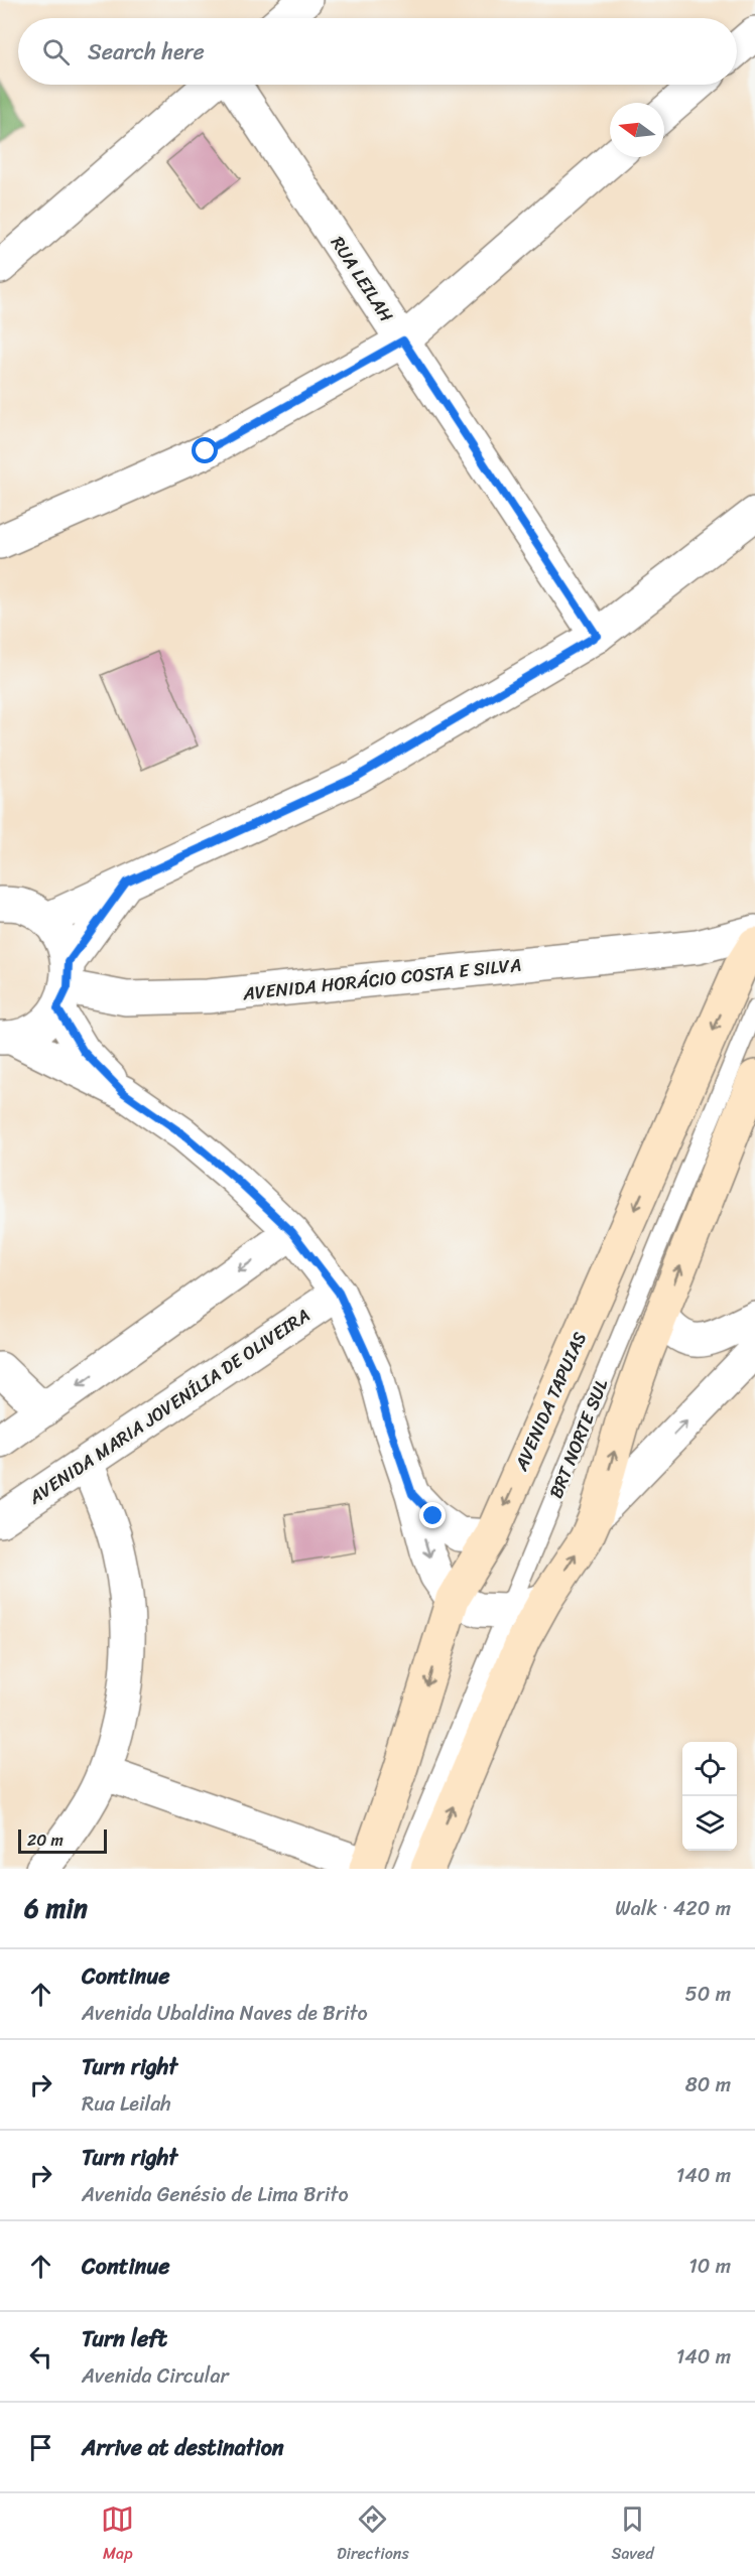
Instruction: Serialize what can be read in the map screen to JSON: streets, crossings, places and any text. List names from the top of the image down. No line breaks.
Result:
{"streets":{"main road":["AVENIDA TAPUIAS"],"street":["RUA LEILAH","AVENIDA HORÁCIO COSTA E SILVA","AVENIDA MARIA JOVENÍLIA DE OLIVEIRA"],"lane":["BRT NORTE SUL"]},"scale_bar":"20 m","north":"left","page":{"search":"Search here","scale":"20 m","heading":["6 min","Walk · 420 m"],"list":[["Continue","Avenida Ubaldina Naves de Brito","50 m"],["Turn right","Rua Leilah","80 m"],["Turn right","Avenida Genésio de Lima Brito","140 m"],["Continue","10 m"],["Turn left","Avenida Circular","140 m"],"Arrive at destination"],"nav":["Map","Directions","Saved"]}}
